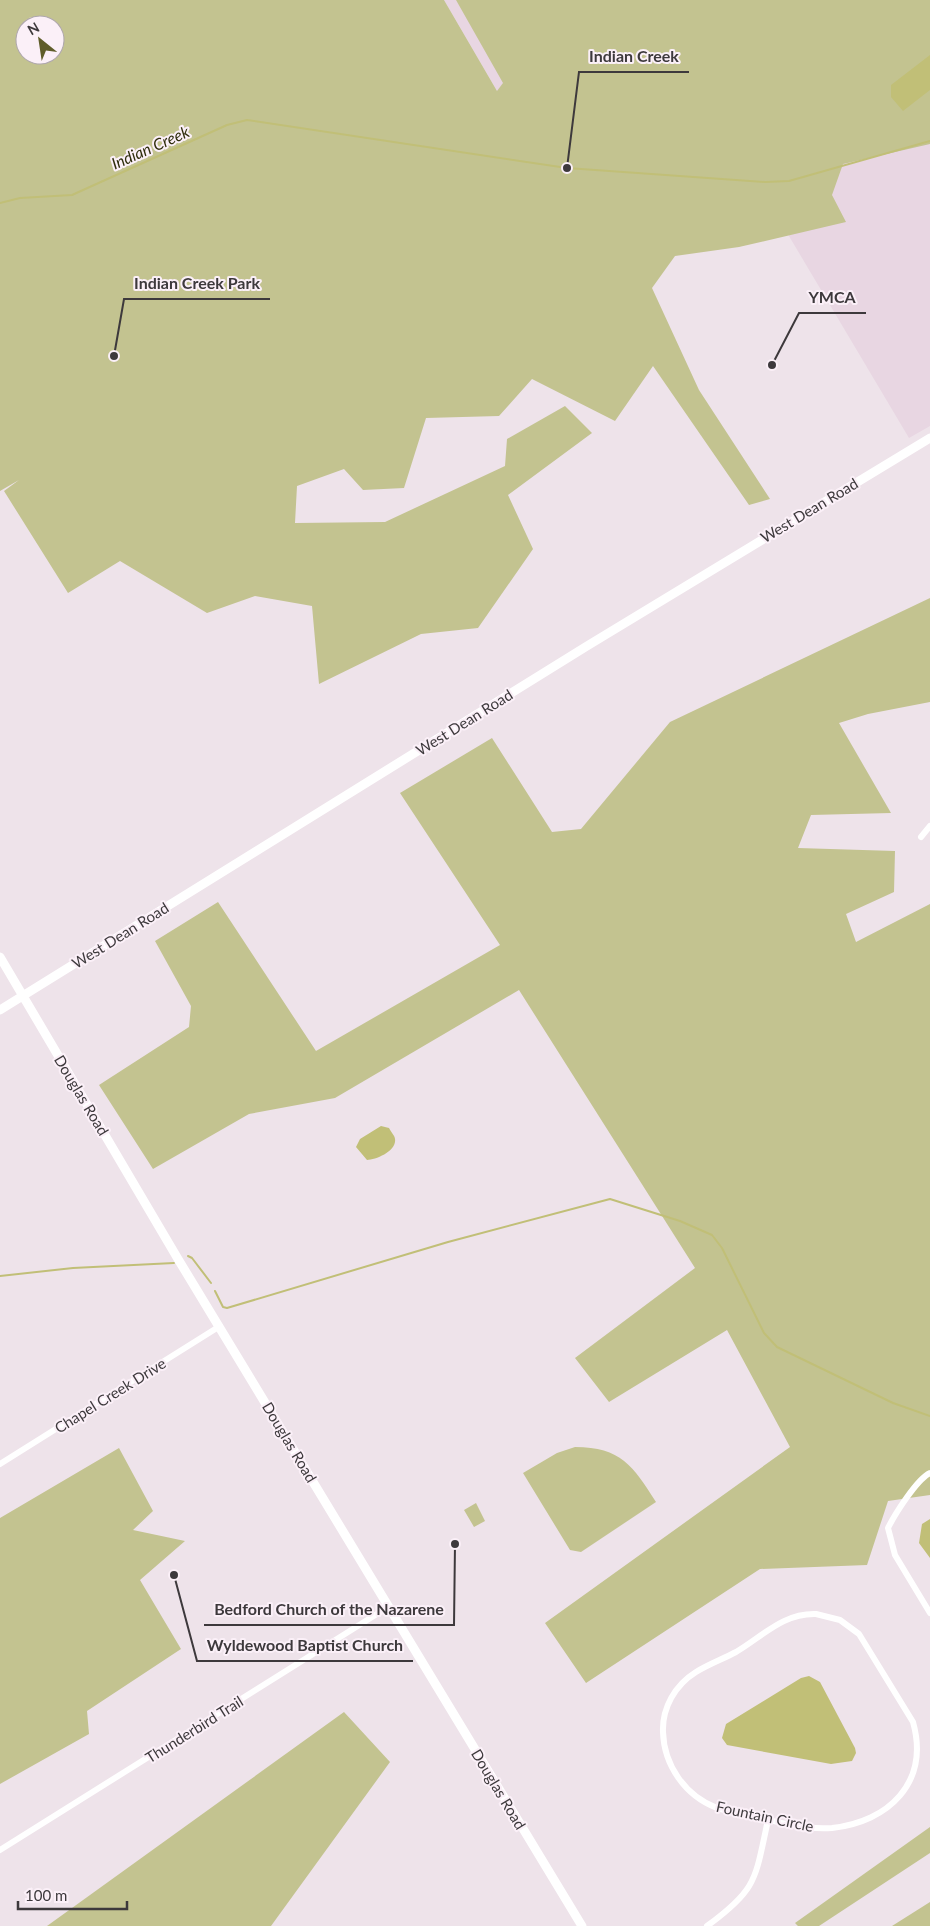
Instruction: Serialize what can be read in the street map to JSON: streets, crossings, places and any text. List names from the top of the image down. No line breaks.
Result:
{"streets":{"street":["West Dean Road","Douglas Road","Chapel Creek Drive","Thunderbird Trail","Fountain Circle"]},"crossings":[["West Dean Road","Douglas Road"],["Douglas Road","Chapel Creek Drive"],["Douglas Road","Thunderbird Trail"]],"water":["Indian Creek"],"places":["Indian Creek","Indian Creek Park","YMCA","Bedford Church of the Nazarene","Wyldewood Baptist Church"],"scale_bar":"100 m","north":"top left"}
